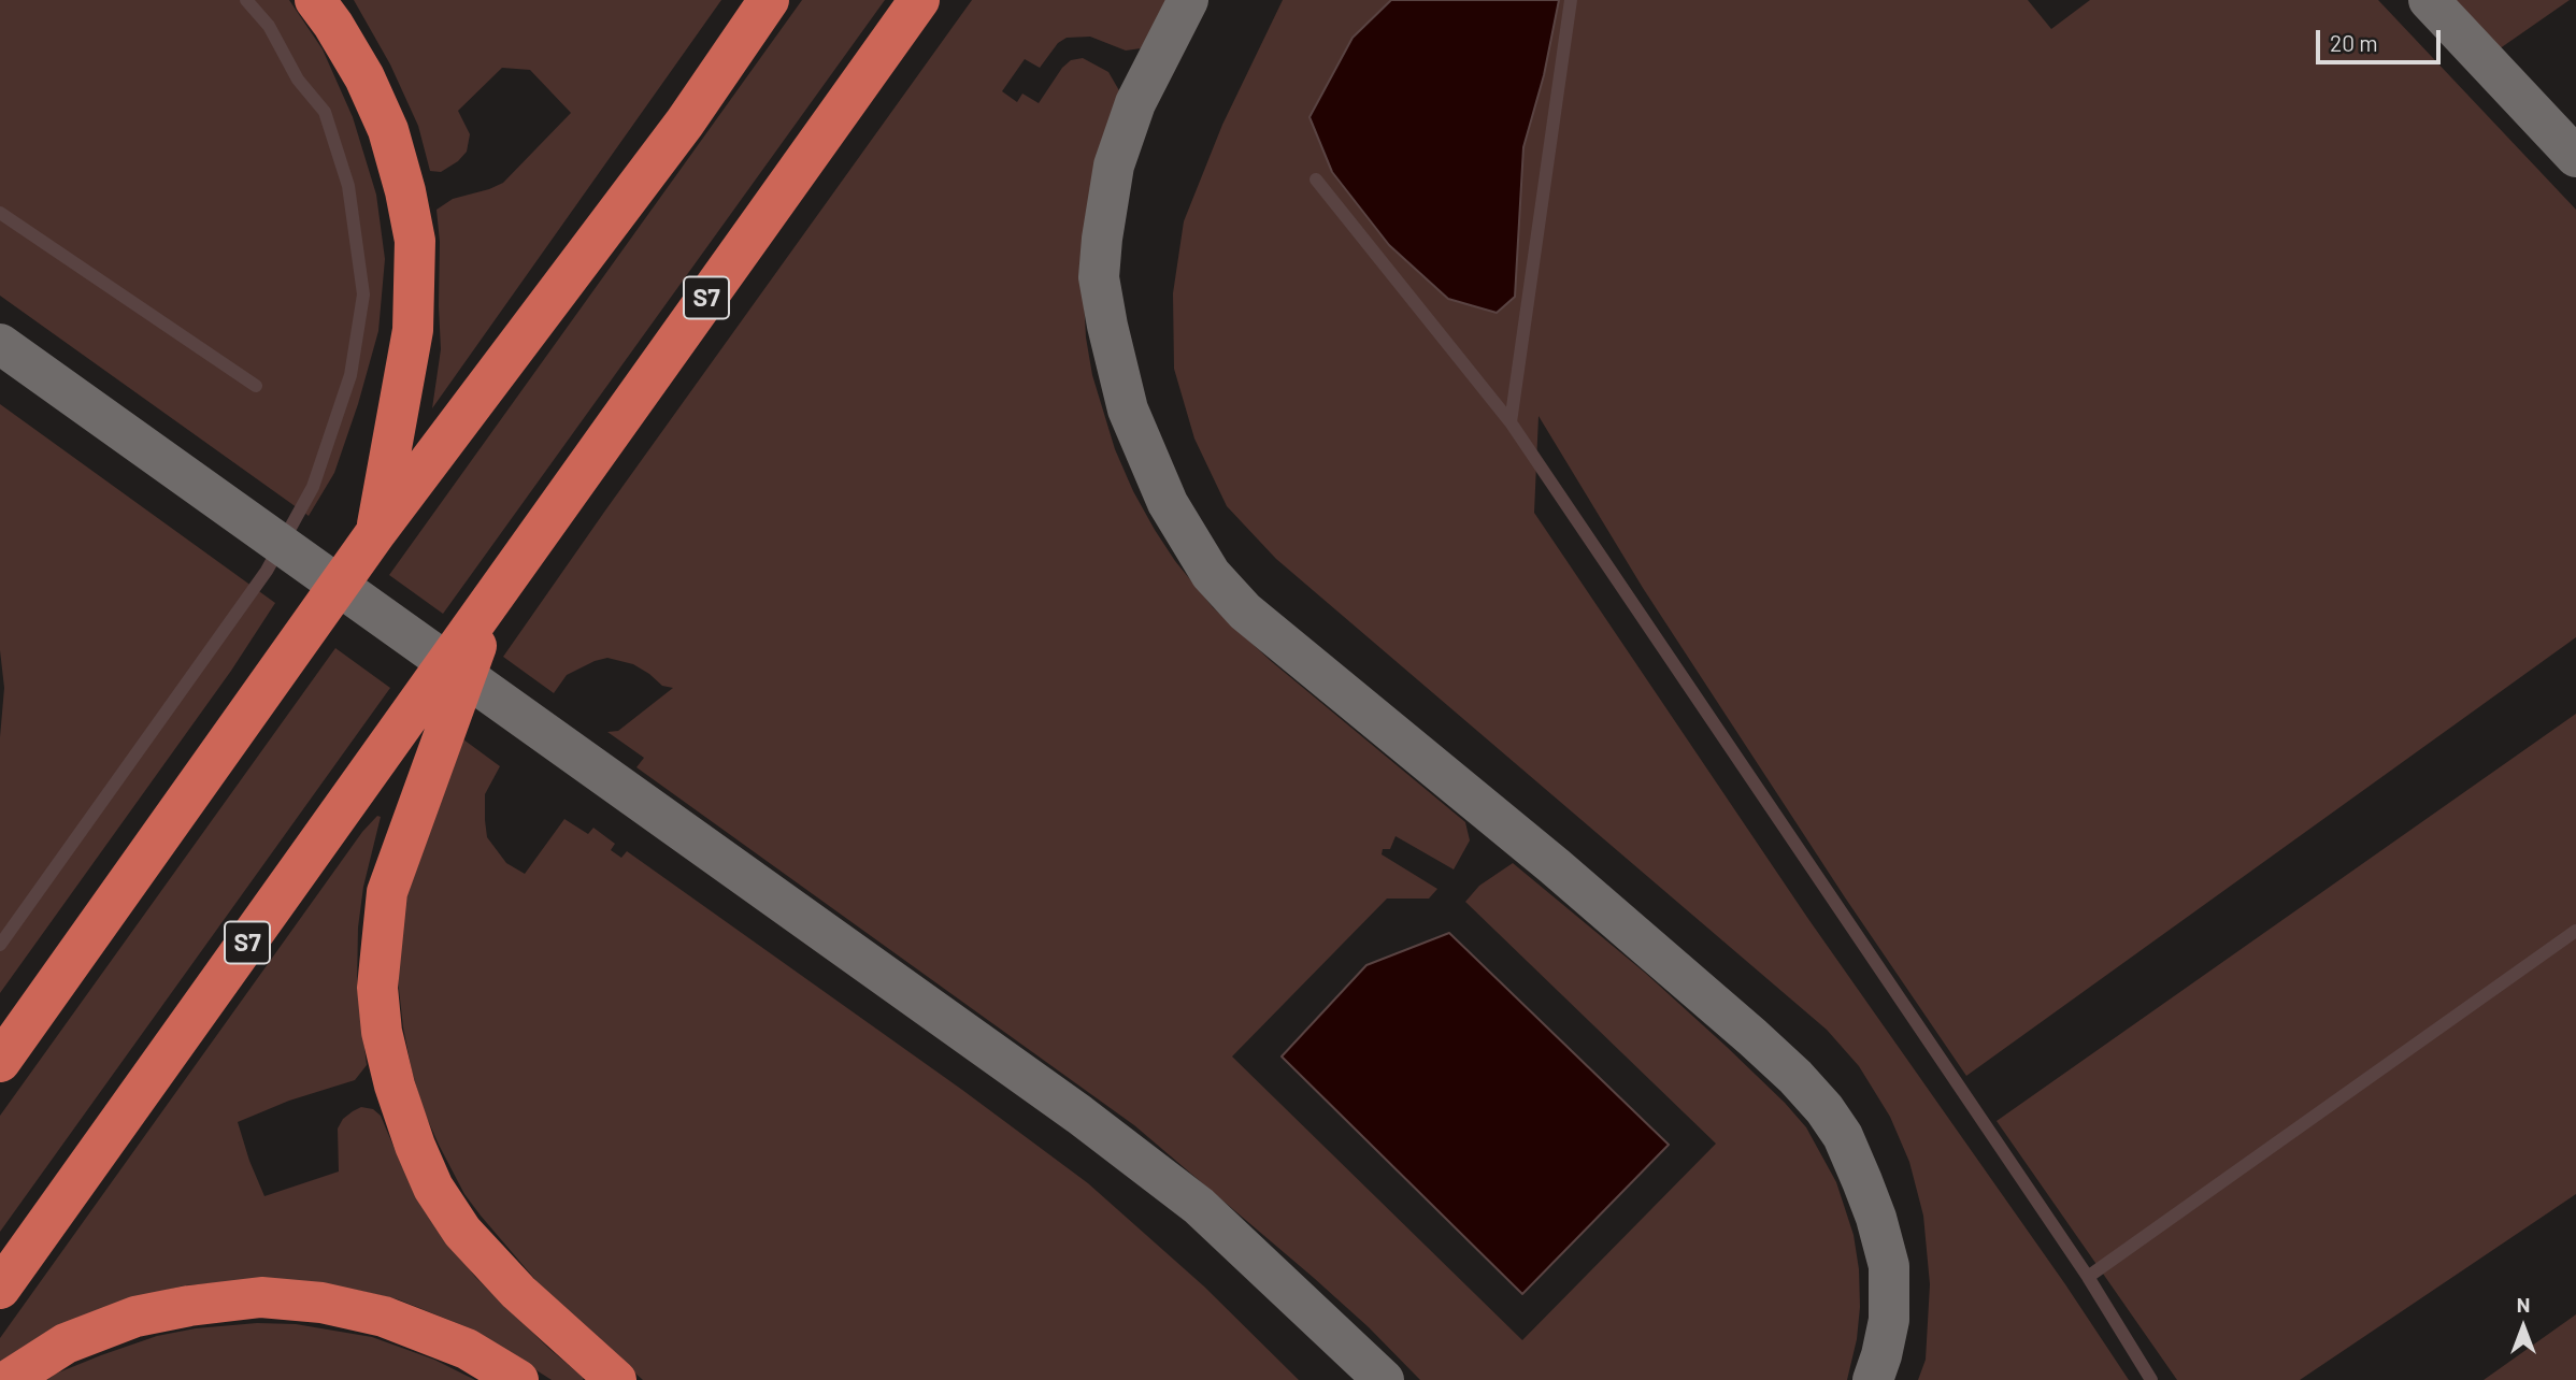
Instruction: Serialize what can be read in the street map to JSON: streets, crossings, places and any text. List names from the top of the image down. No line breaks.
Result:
{"streets":{"highway":["S7"]},"scale_bar":"20 m","north":"top"}
